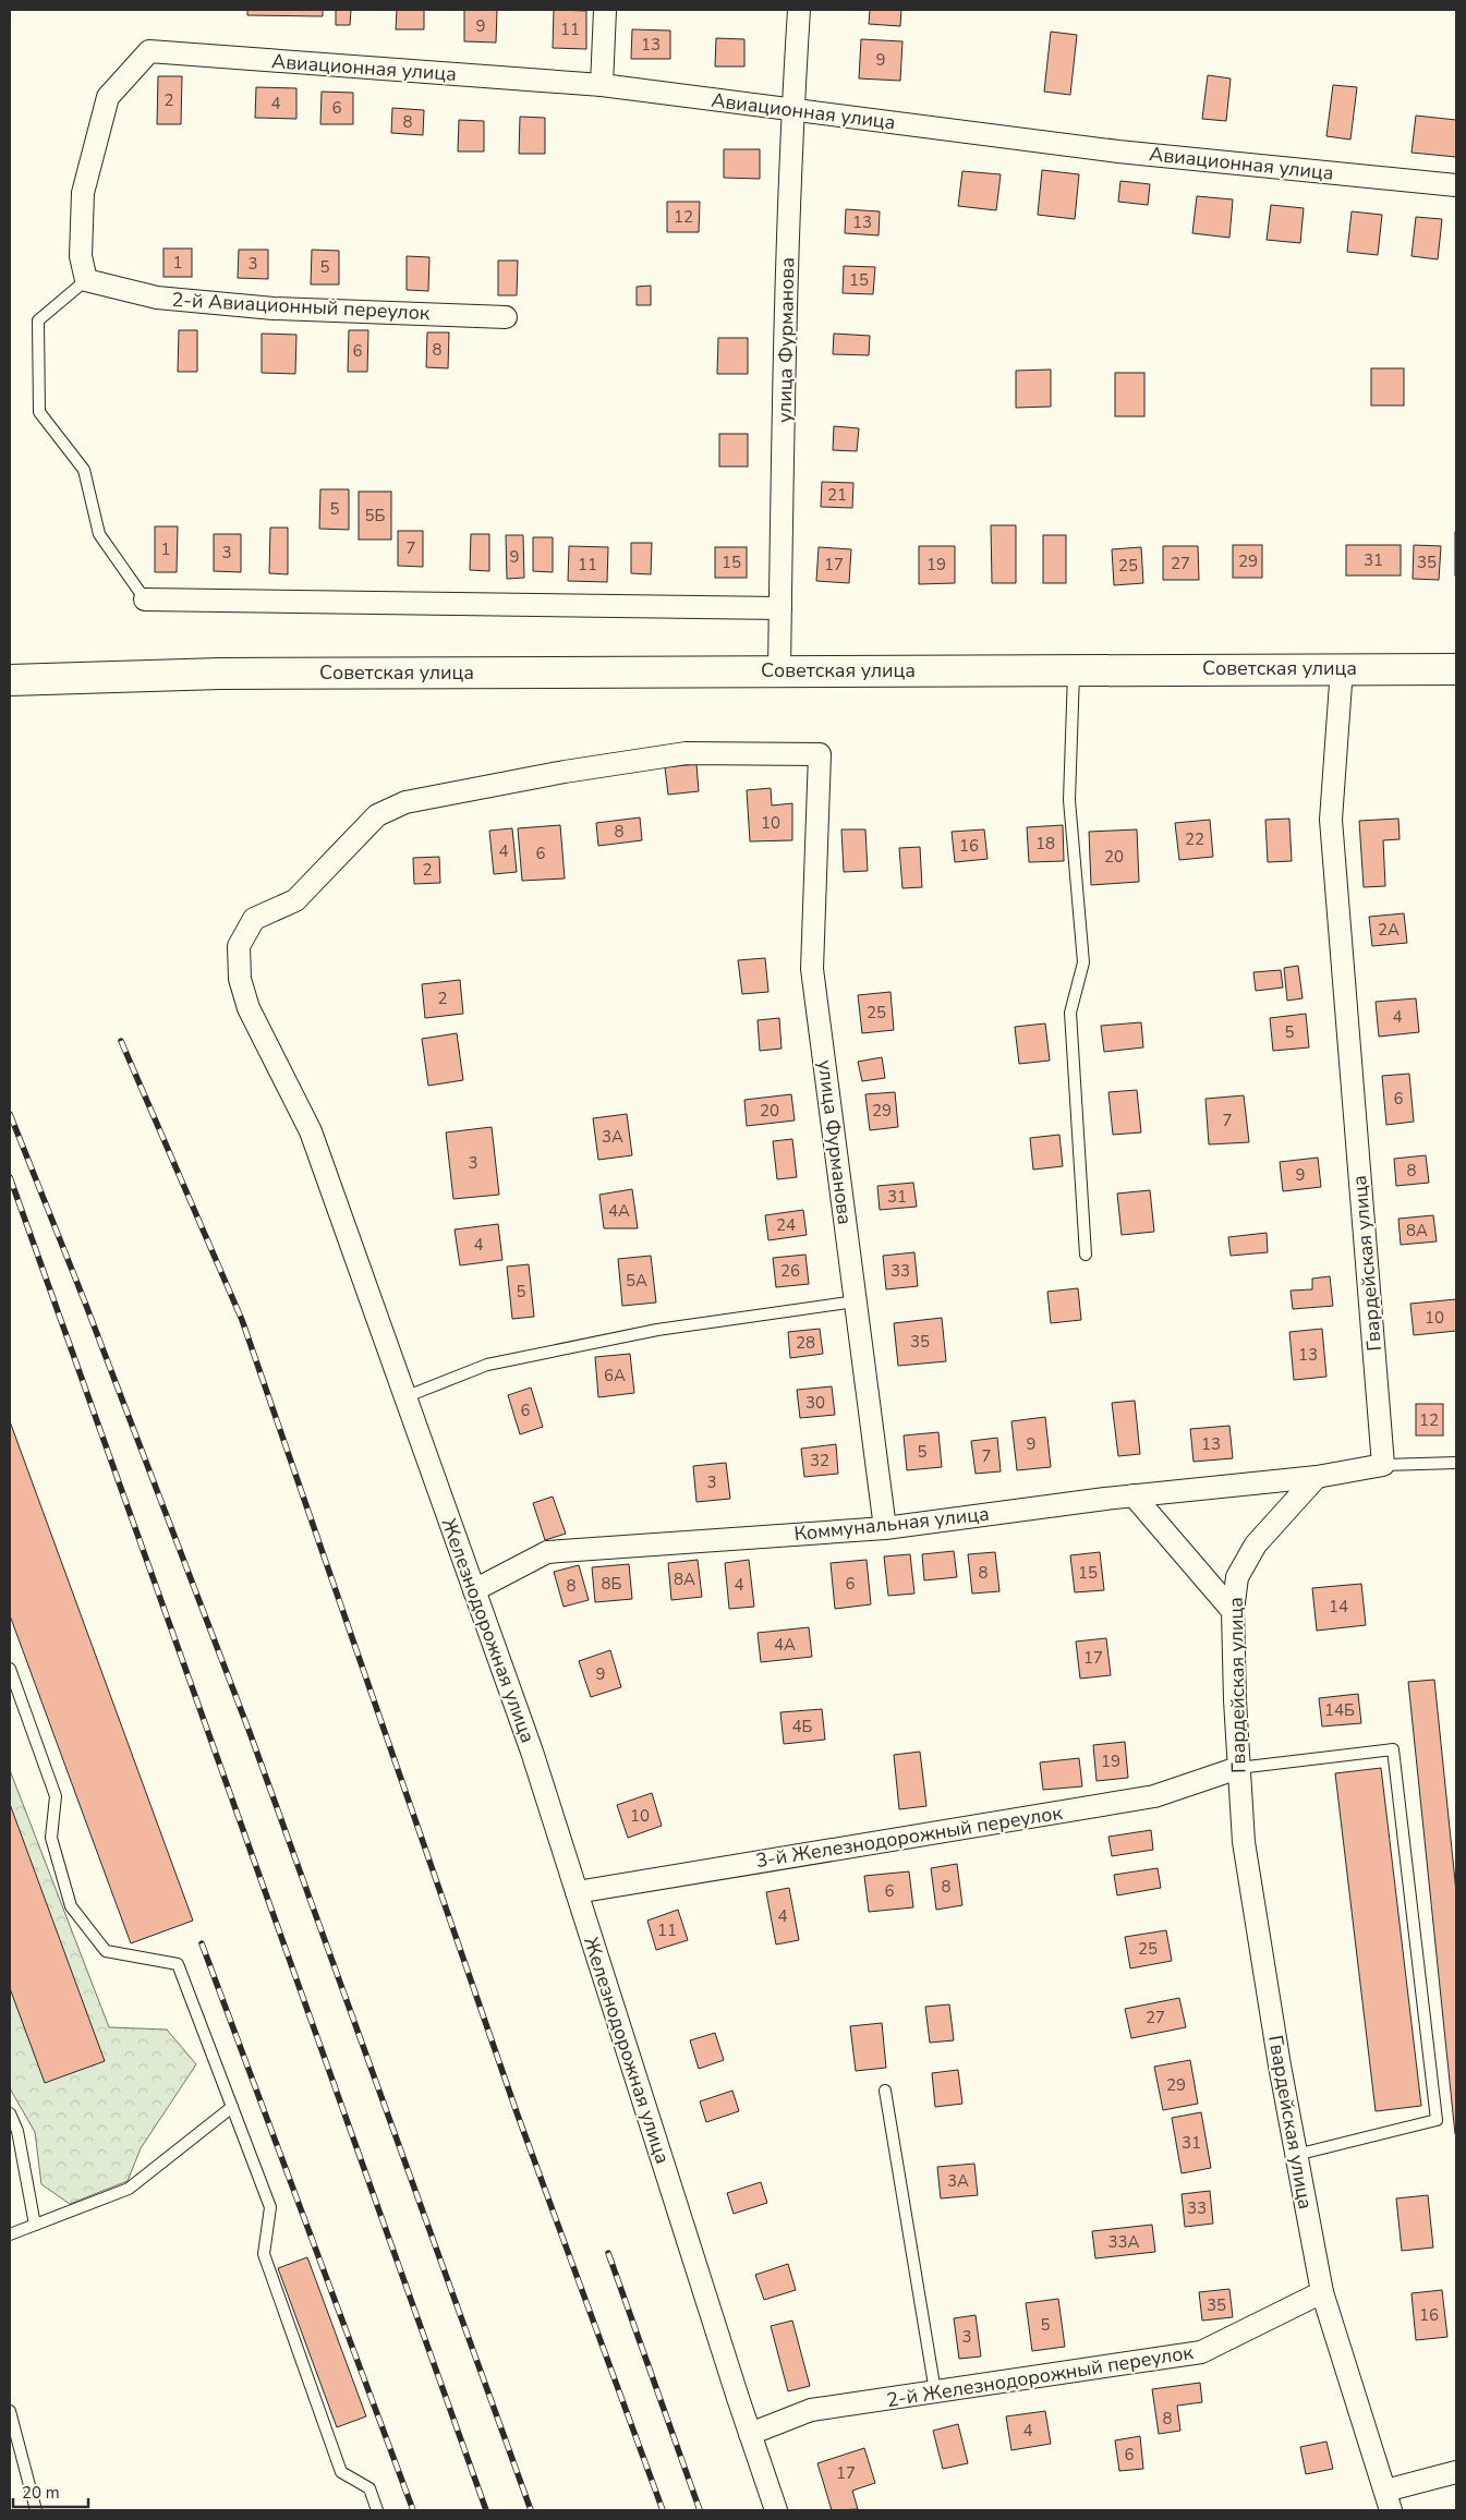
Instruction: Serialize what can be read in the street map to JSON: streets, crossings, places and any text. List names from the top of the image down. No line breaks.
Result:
{"streets":{"main road":["Советская улица"],"street":["Авиационная улица","2-й Авиационный переулок","улица Фурманова","Гвардейская улица","Коммунальная улица","Железнодорожная улица","3-й Железнодорожный переулок","2-й Железнодорожный переулок"]},"crossings":[["Авиационная улица","2-й Авиационный переулок"],["Авиационная улица","улица Фурманова"],["улица Фурманова","Советская улица"],["улица Фурманова","Коммунальная улица"],["улица Фурманова","Железнодорожная улица"],["Советская улица","Гвардейская улица"],["Гвардейская улица","Коммунальная улица"],["Гвардейская улица","3-й Железнодорожный переулок"],["Гвардейская улица","2-й Железнодорожный переулок"],["Коммунальная улица","Железнодорожная улица"],["Железнодорожная улица","3-й Железнодорожный переулок"],["Железнодорожная улица","2-й Железнодорожный переулок"]],"house_numbers":["9","11","13","9","2","4","6","8","12","13","1","3","5","15","8","6","21","5","5Б","7","1","3","9","31","29","15","35","27","11","17","19","25","10","8","22","18","16","4","6","20","2","2А","2","25","4","5","6","20","29","7","3А","3","8","9","31","4А","24","8А","4","26","33","5А","5","10","35","28","13","6А","30","6","12","9","13","5","7","32","3","8","15","8А","8Б","6","4","8","14","4А","17","9","14Б","4Б","19","10","8","6","4","11","25","27","29","31","3А","33","33А","35","16","5","3","8","4","6","17"],"scale_bar":"20 m"}
